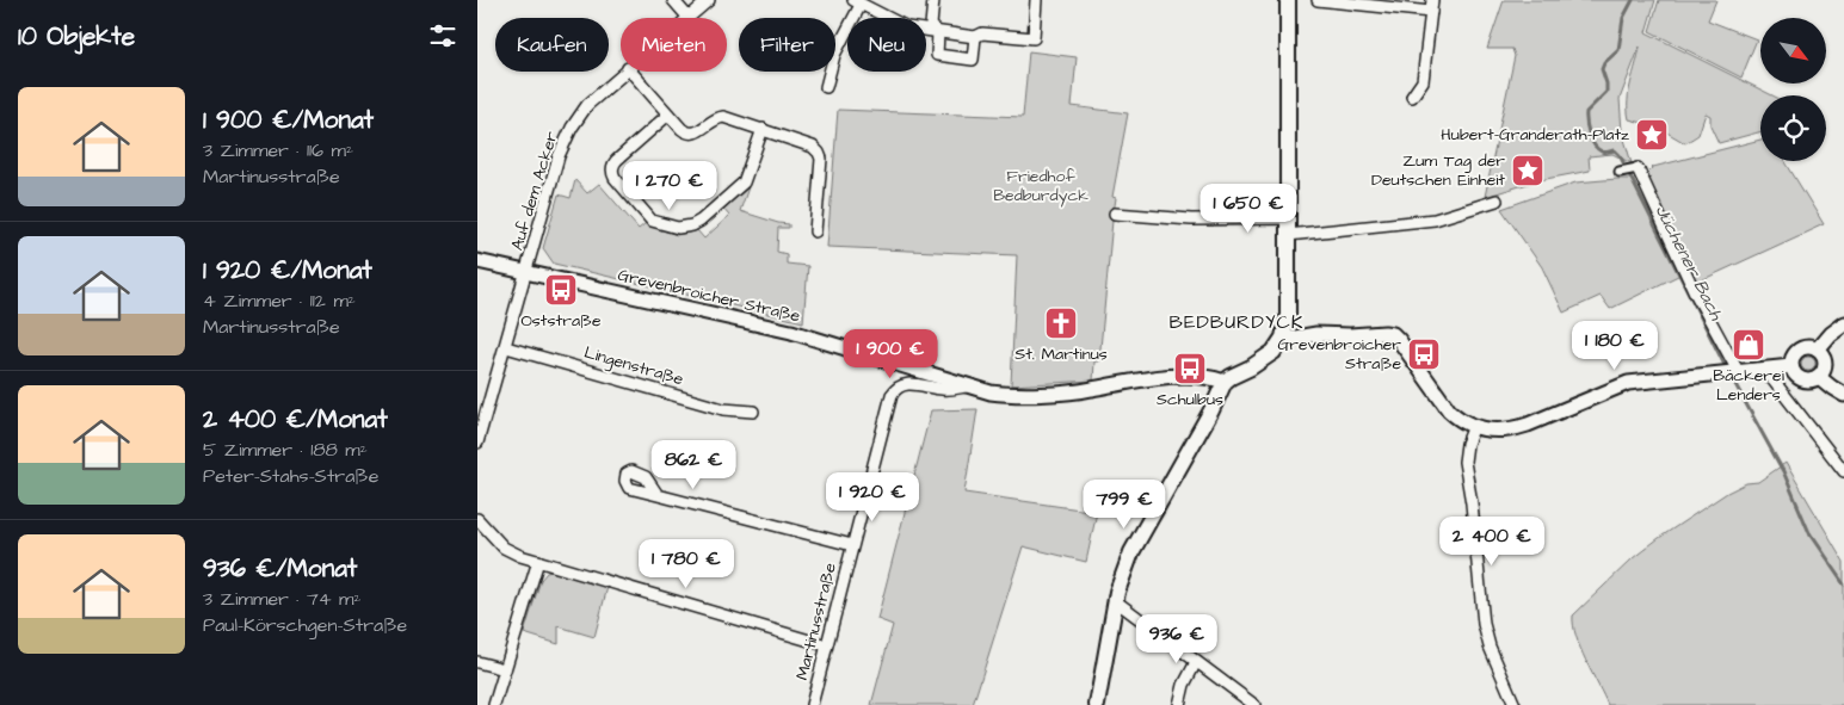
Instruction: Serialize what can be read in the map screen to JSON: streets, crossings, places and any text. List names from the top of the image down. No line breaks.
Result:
{"streets":{"street":["Auf dem Acker","Grevenbroicher Straße","Lingenstraße","Martinusstraße"]},"crossings":[["Auf dem Acker","Grevenbroicher Straße"],["Grevenbroicher Straße","Martinusstraße"]],"districts":["BEDBURDYCK"],"water":["Jüchener Bach"],"parks":["Friedhof Bedburdyck"],"places":{"place":["Hubert-Granderath-Platz","Zum Tag der Deutschen Einheit"],"bus stop":["Oststraße","Grevenbroicher Straße","Schulbus"],"church":["St. Martinus"],"shop":["Bäckerei Lenders"]},"north":"bottom right","page":{"heading":"10 Objekte","chip":["Kaufen","Mieten","Filter","Neu"],"list":[{"name":"1 900 €/Monat","note":"3 Zimmer · 116 m² · Martinusstraße"},{"name":"1 920 €/Monat","note":"4 Zimmer · 112 m² · Martinusstraße"},{"name":"2 400 €/Monat","note":"5 Zimmer · 188 m² · Peter-Stahs-Straße"},{"name":"936 €/Monat","note":"3 Zimmer · 74 m² · Paul-Körschgen-Straße"}],"price":["1 270 €","1 650 €","1 180 €","1 900 €","862 €","1 920 €","799 €","2 400 €","1 780 €","936 €"]}}
